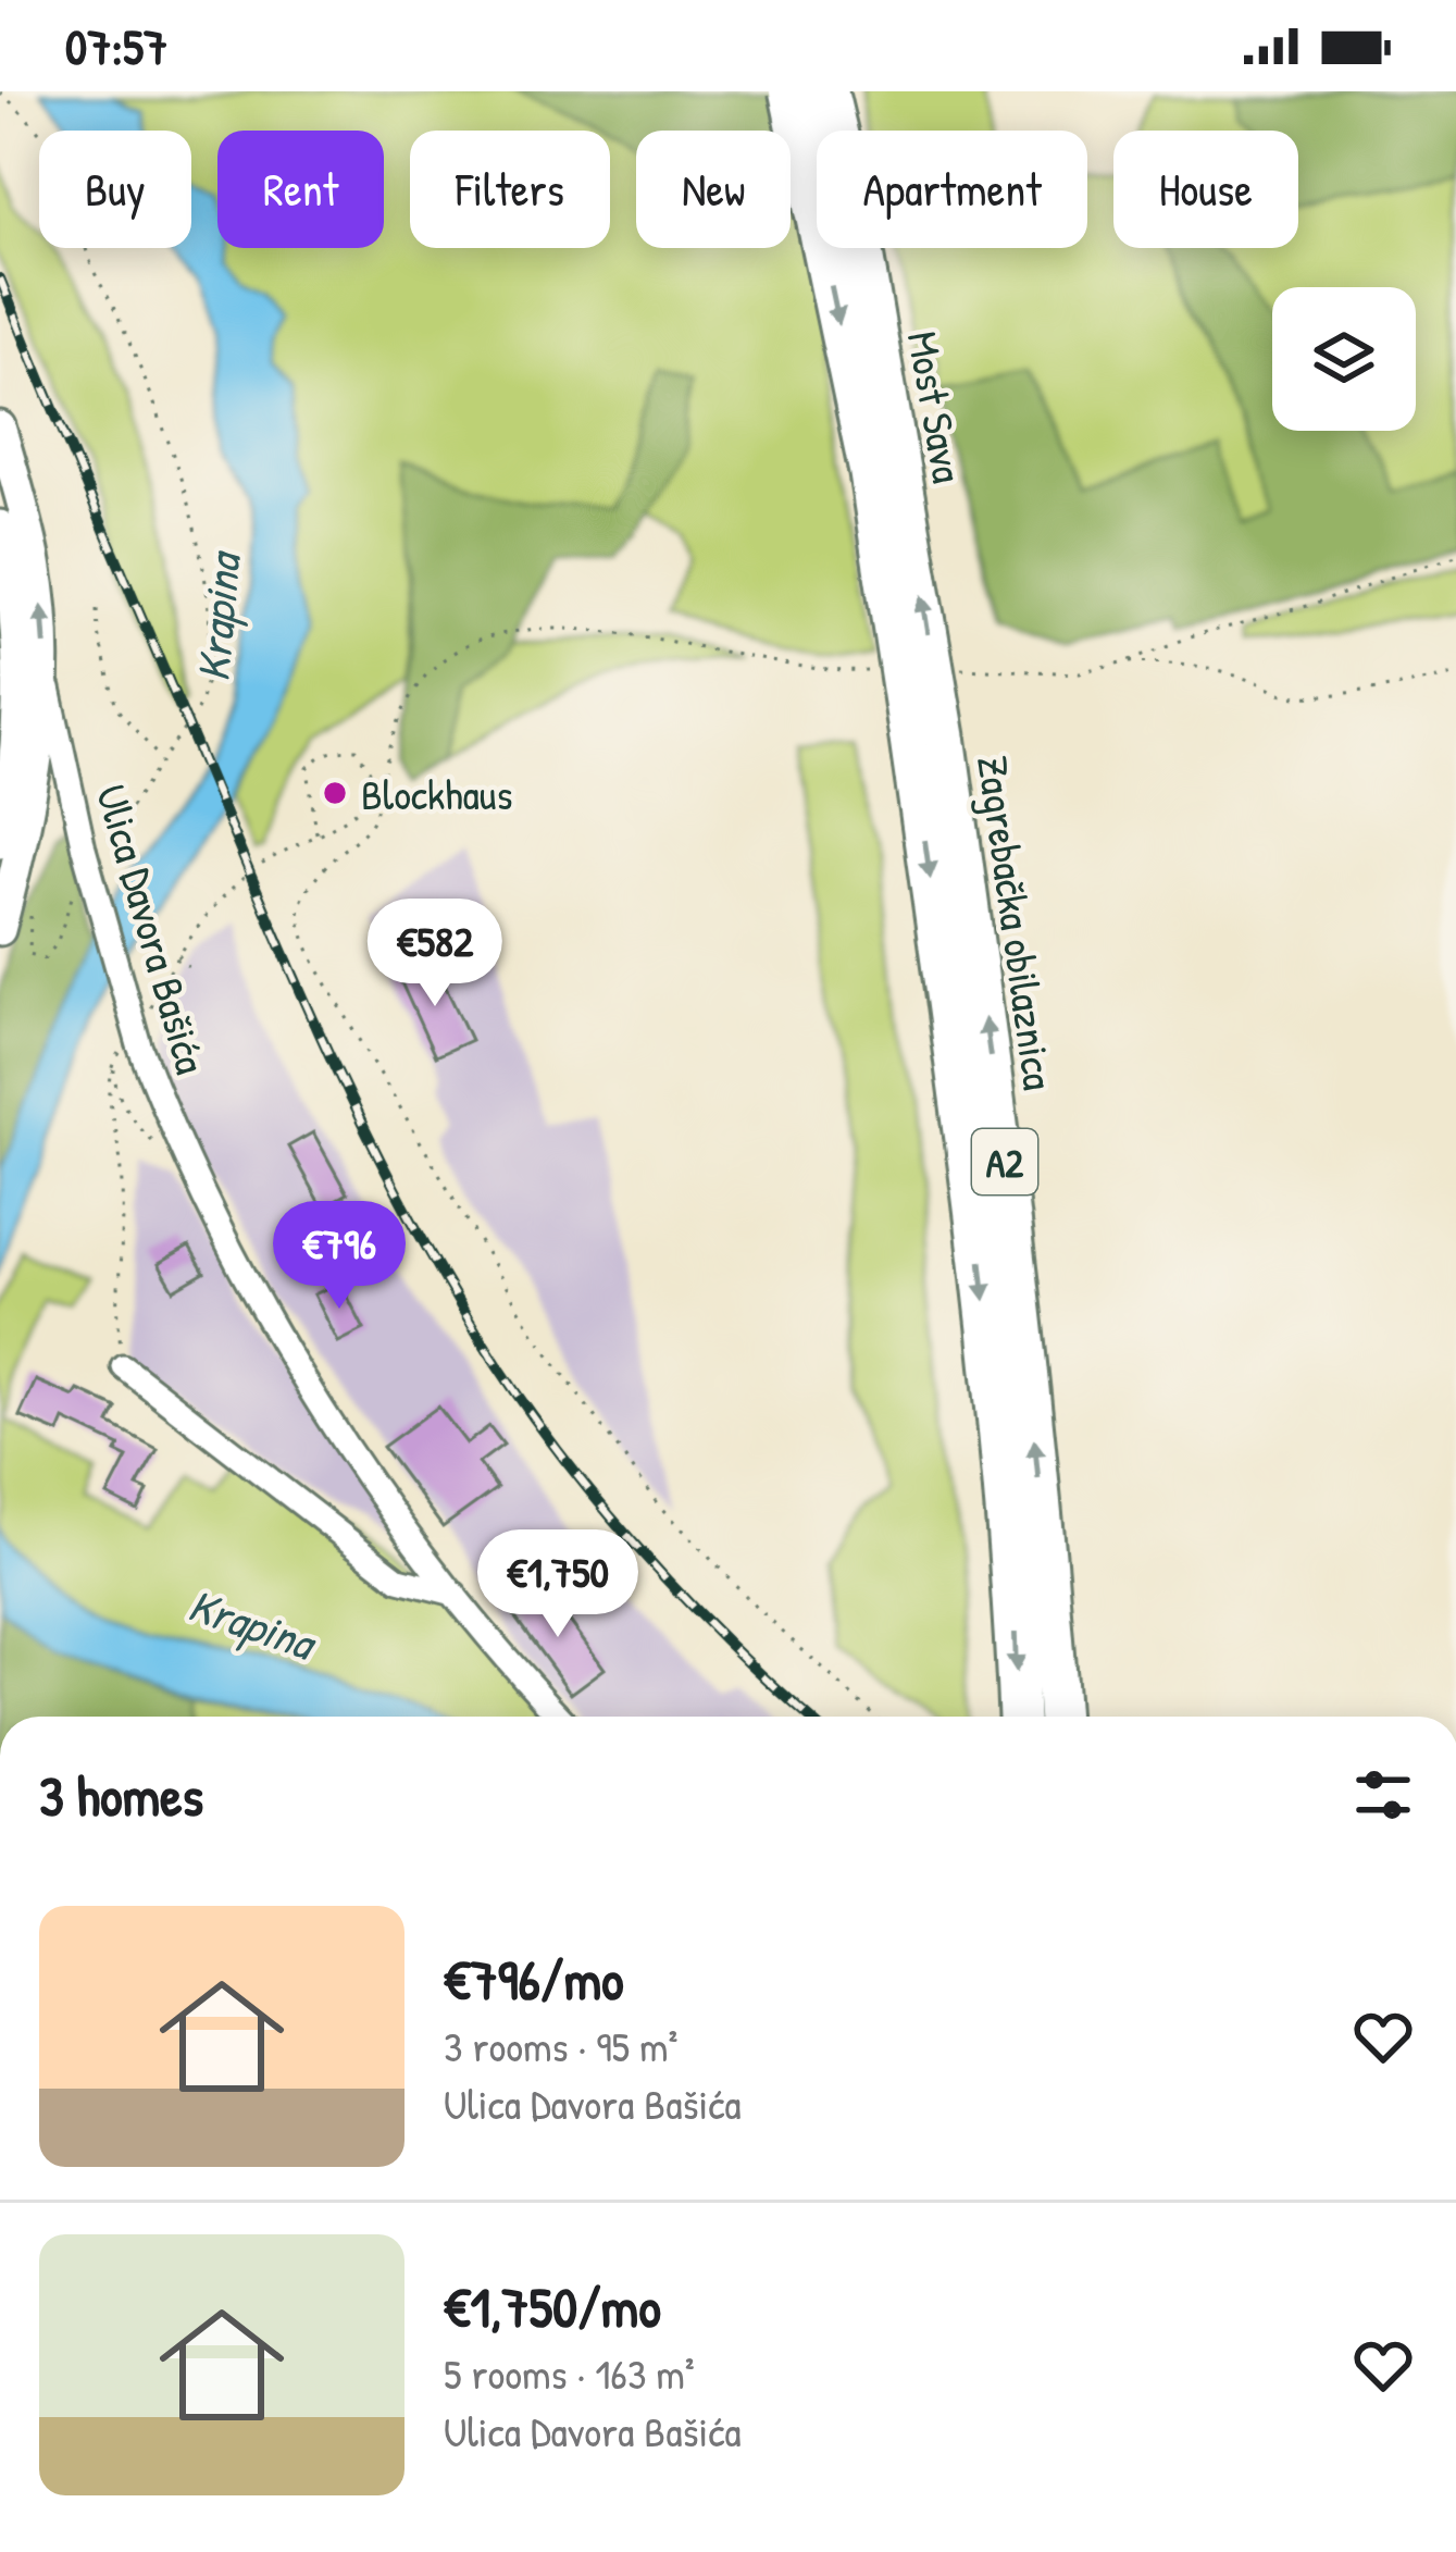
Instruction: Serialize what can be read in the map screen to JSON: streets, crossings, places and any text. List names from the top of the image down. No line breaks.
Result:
{"streets":{"highway":["Most Sava","Zagrebačka obilaznica","A2"],"street":["Ulica Davora Bašića"]},"crossings":[["Most Sava","Zagrebačka obilaznica"],["Zagrebačka obilaznica","A2"]],"water":["Krapina"],"places":["Blockhaus"],"page":{"status":"07:57","chip":["Buy","Rent","Filters","New","Apartment","House"],"price":["€582","€796","€1,750"],"heading":"3 homes","list":[{"name":"€796/mo","note":"3 rooms · 95 m² · Ulica Davora Bašića"},{"name":"€1,750/mo","note":"5 rooms · 163 m² · Ulica Davora Bašića"}]}}
